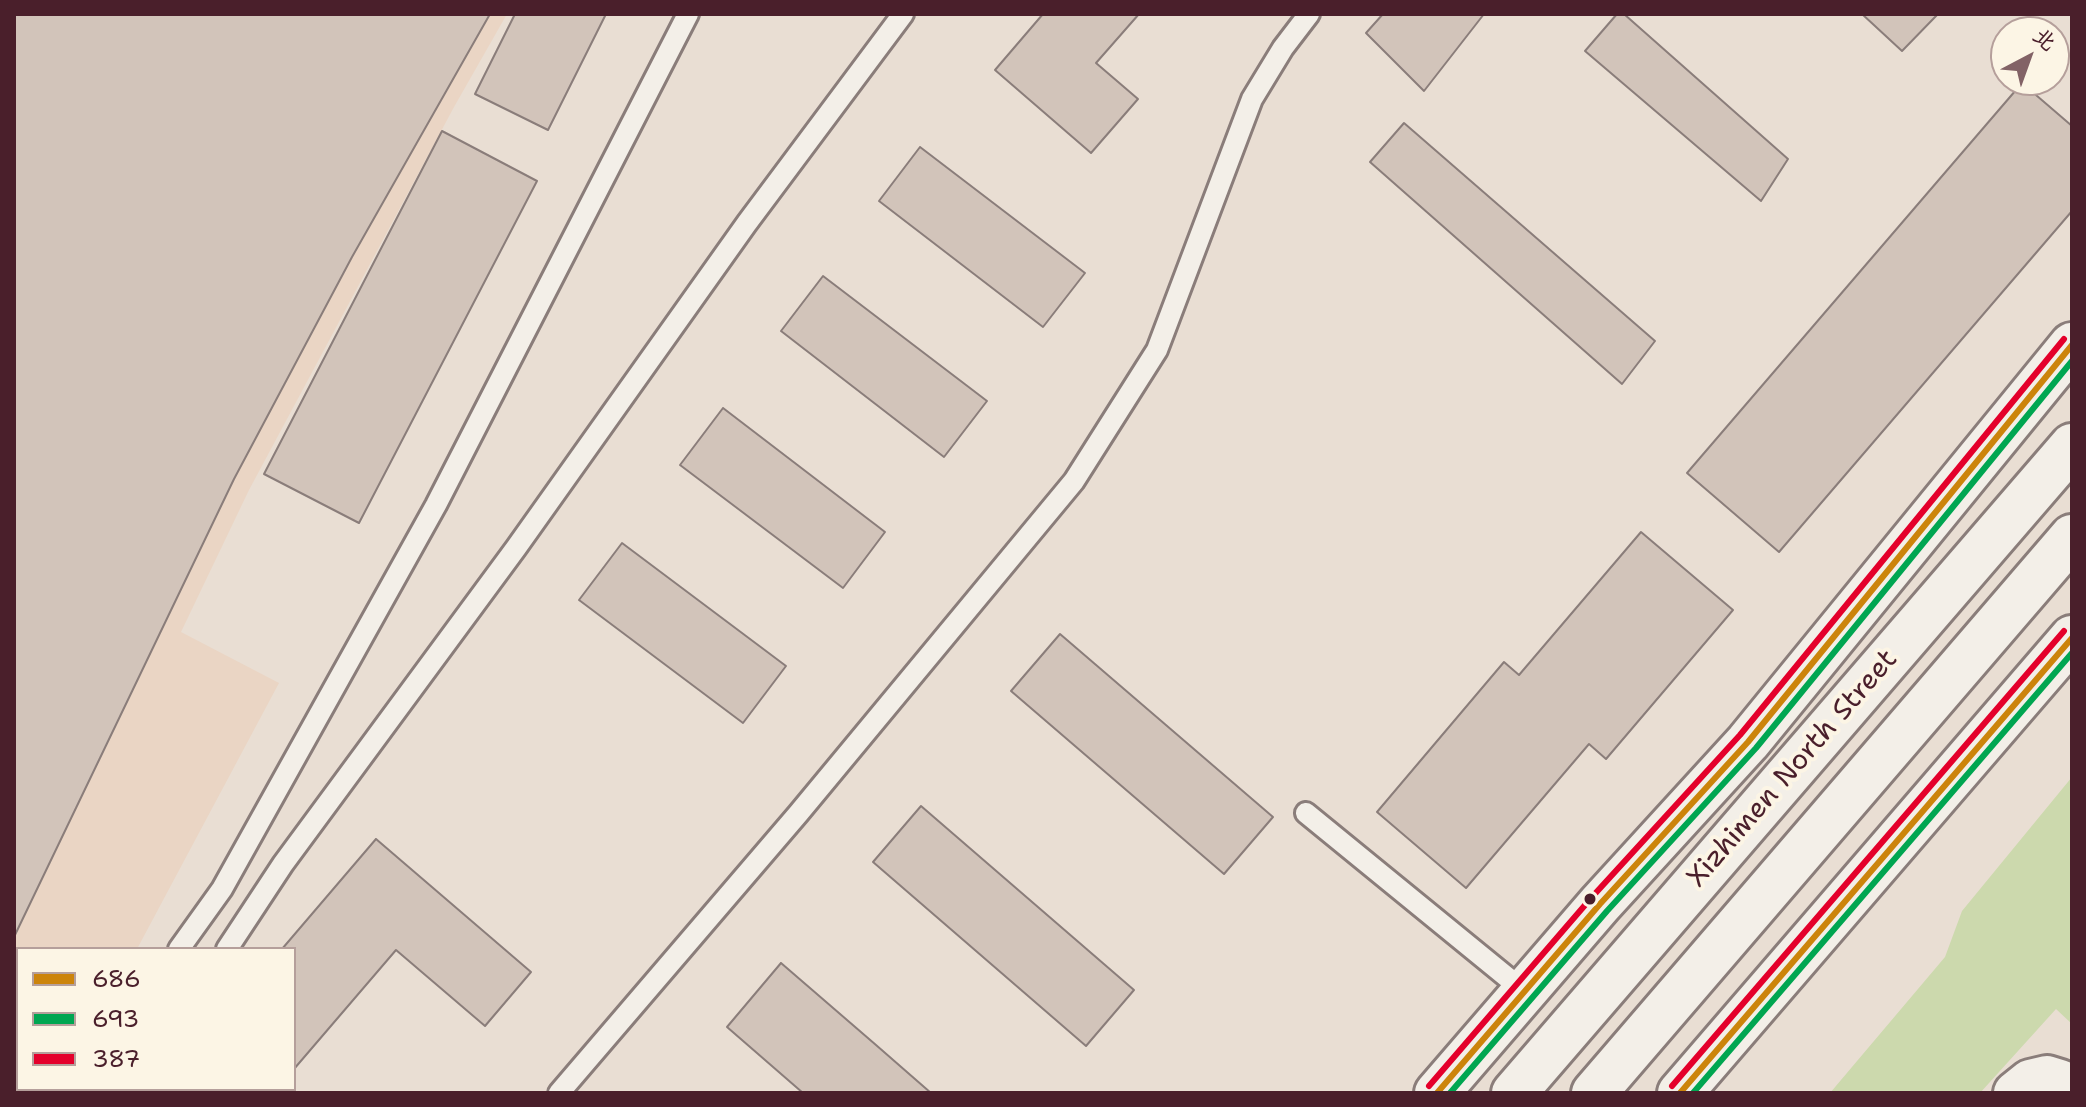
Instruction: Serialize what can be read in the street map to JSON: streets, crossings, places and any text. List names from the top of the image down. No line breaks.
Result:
{"streets":{"main road":["Xizhimen North Street"]},"lines":["transit line 387","transit line 686","transit line 693"],"legend":["686","693","387"],"north":"top right"}
